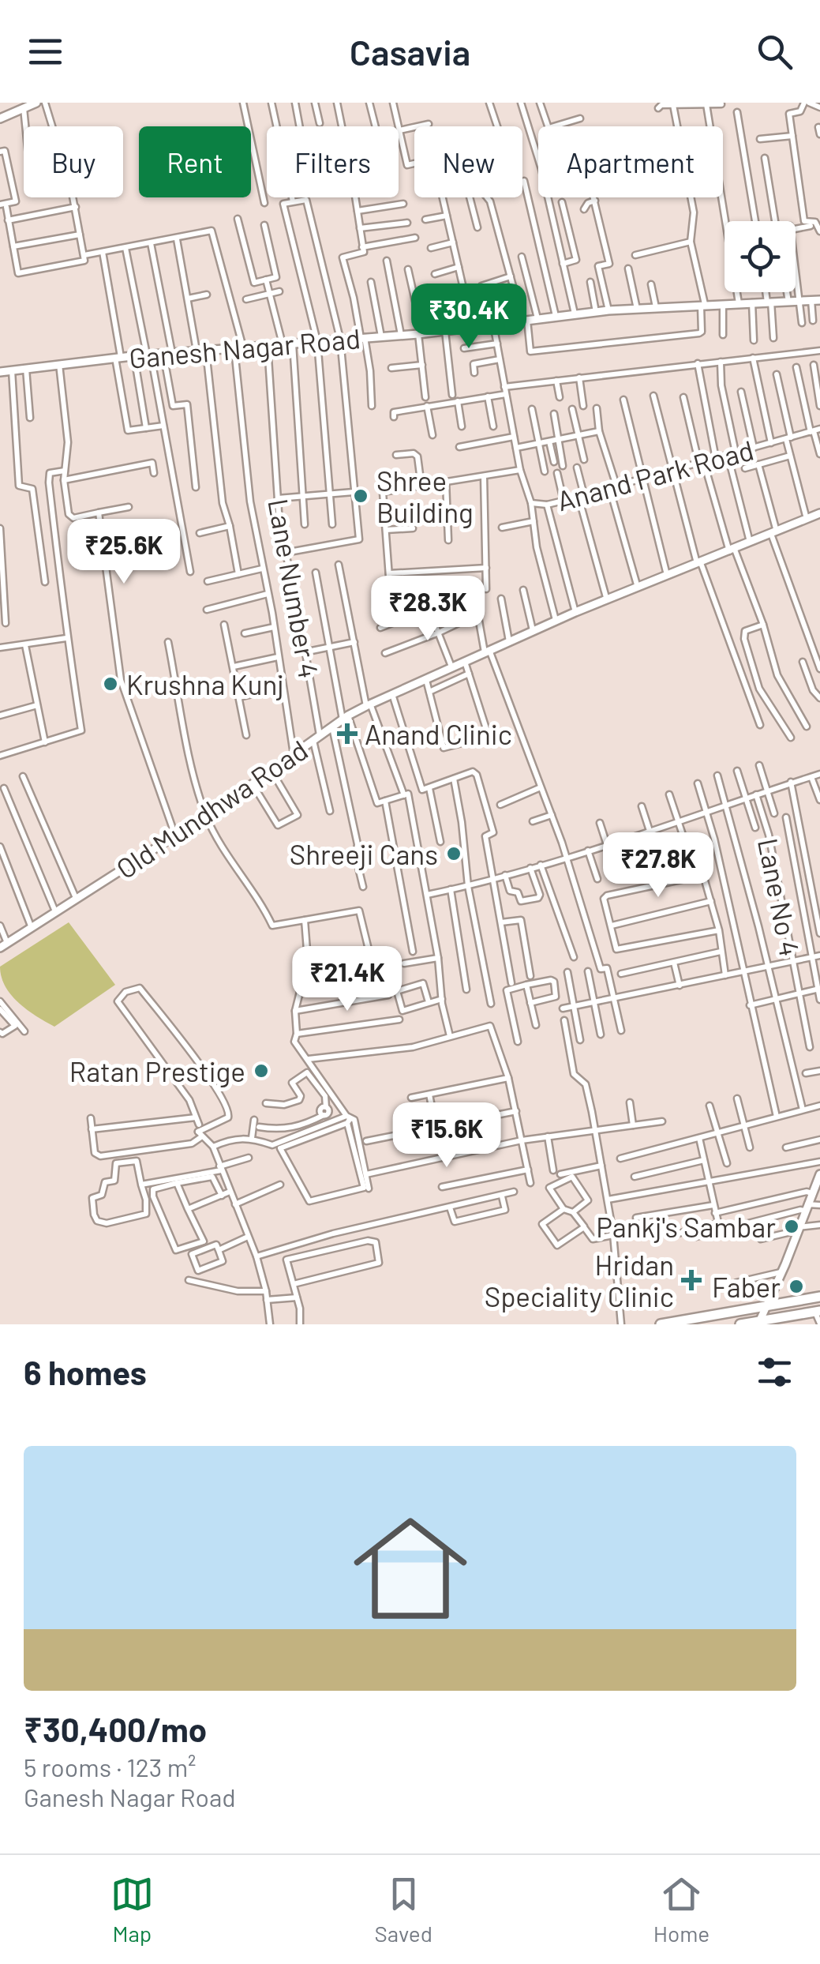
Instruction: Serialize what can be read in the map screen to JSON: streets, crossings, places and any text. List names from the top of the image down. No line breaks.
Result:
{"streets":{"street":["Ganesh Nagar Road","Anand Park Road","Lane Number 4","Old Mundhwa Road","Lane No 4"]},"crossings":[["Ganesh Nagar Road","Anand Park Road"],["Ganesh Nagar Road","Lane Number 4"],["Lane Number 4","Old Mundhwa Road"]],"places":{"other":["Shree Building","Krushna Kunj","Shreeji Cans","Ratan Prestige","Pankj's Sambar","Faber"],"health":["Anand Clinic","Hridan Speciality Clinic"]},"page":{"header":"Casavia","chip":["Buy","Rent","Filters","New","Apartment"],"price":["₹30.4K","₹25.6K","₹28.3K","₹27.8K","₹21.4K","₹15.6K"],"heading":"6 homes","list":[{"name":"₹30,400/mo","note":"5 rooms · 123 m² · Ganesh Nagar Road"}],"tabs":["Map","Saved","Home"]}}
